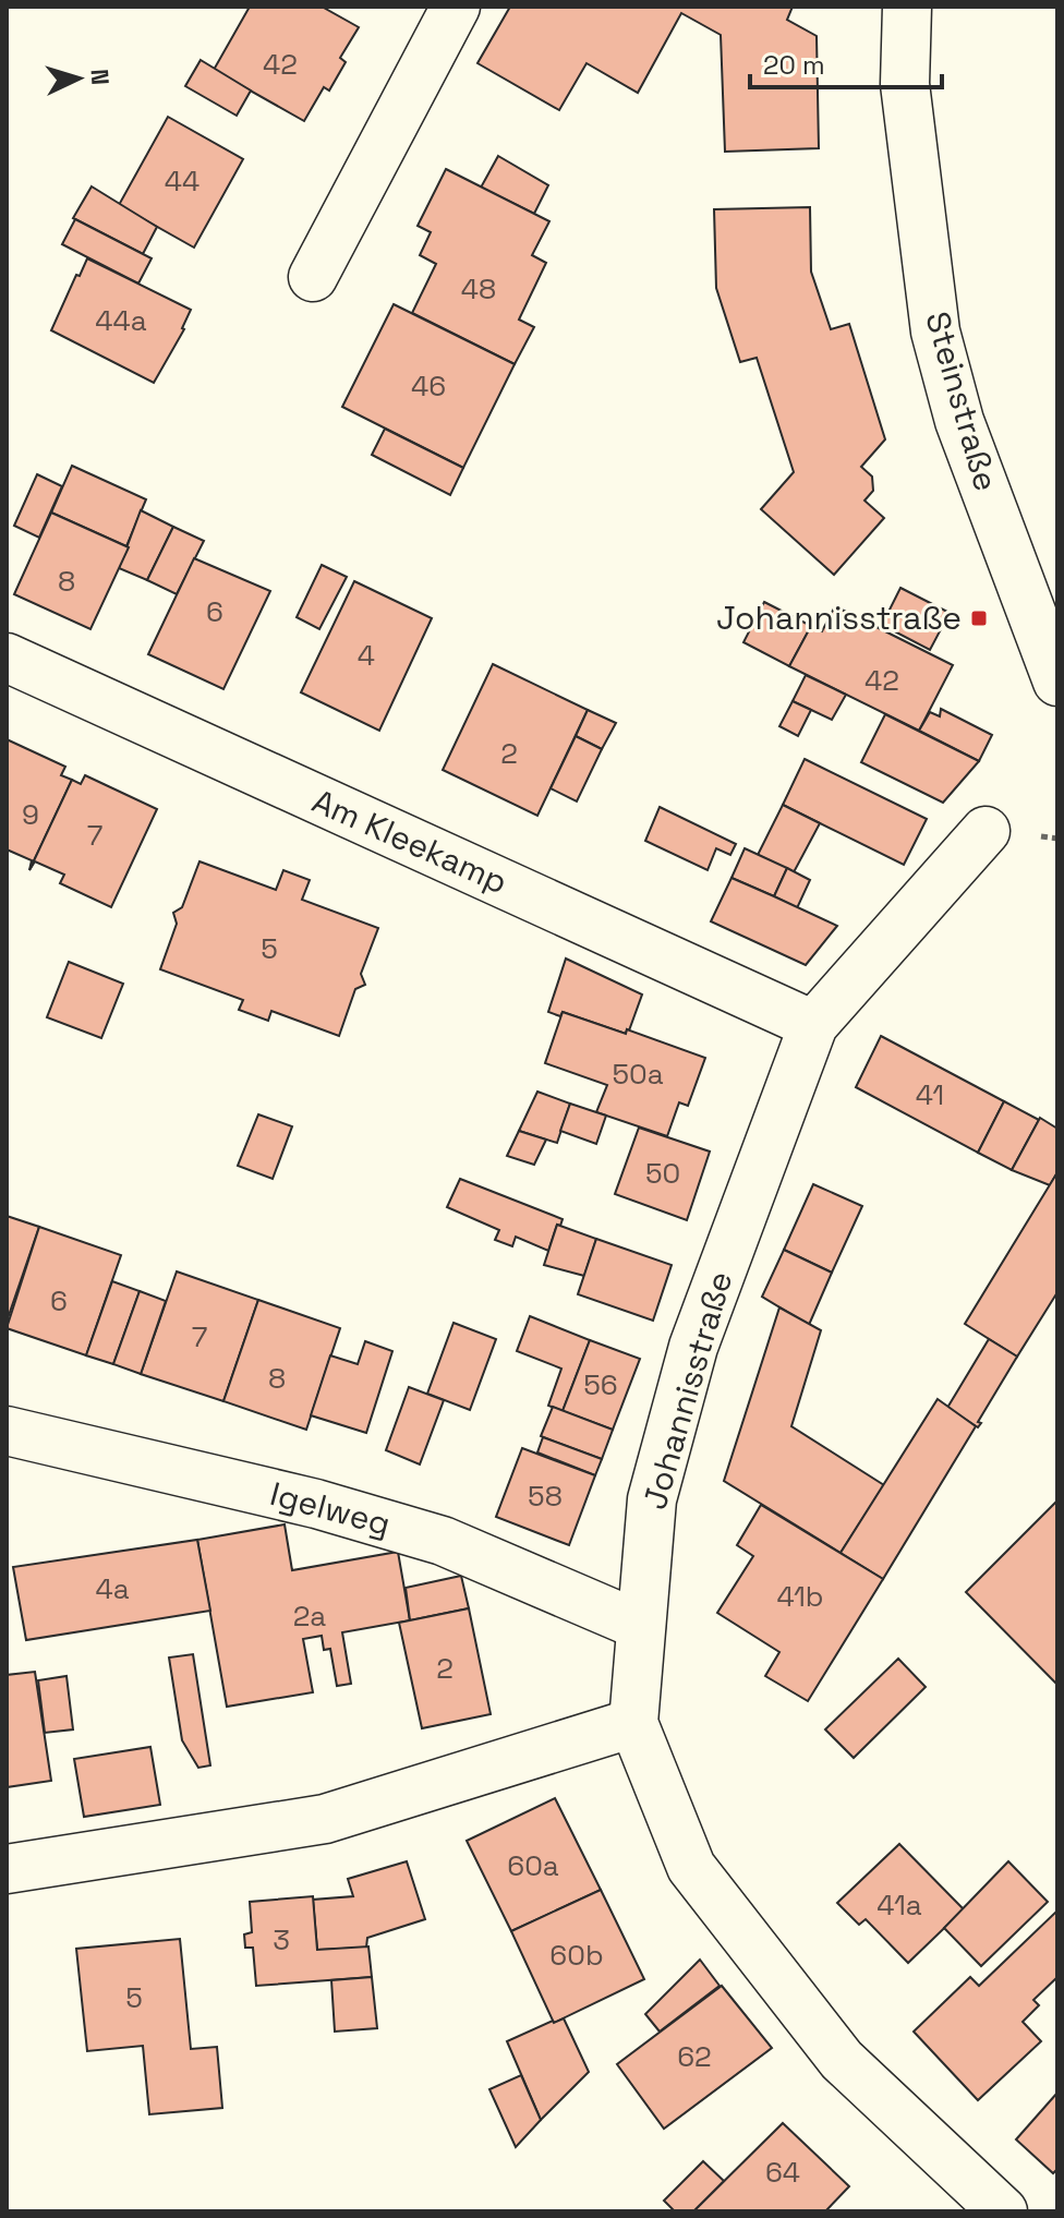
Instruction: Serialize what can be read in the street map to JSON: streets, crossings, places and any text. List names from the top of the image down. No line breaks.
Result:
{"streets":{"street":["Steinstraße","Am Kleekamp","Johannisstraße","Igelweg"]},"crossings":[["Am Kleekamp","Johannisstraße"],["Johannisstraße","Igelweg"]],"places":{"transit":["Johannisstraße"]},"house_numbers":["42","44","48","44a","46","8","6","4","42","2","9","7","5","50a","41","50","6","7","8","56","58","4a","41b","2a","2","60a","41a","3","60b","5","62","64"],"scale_bar":"20 m","north":"right"}
